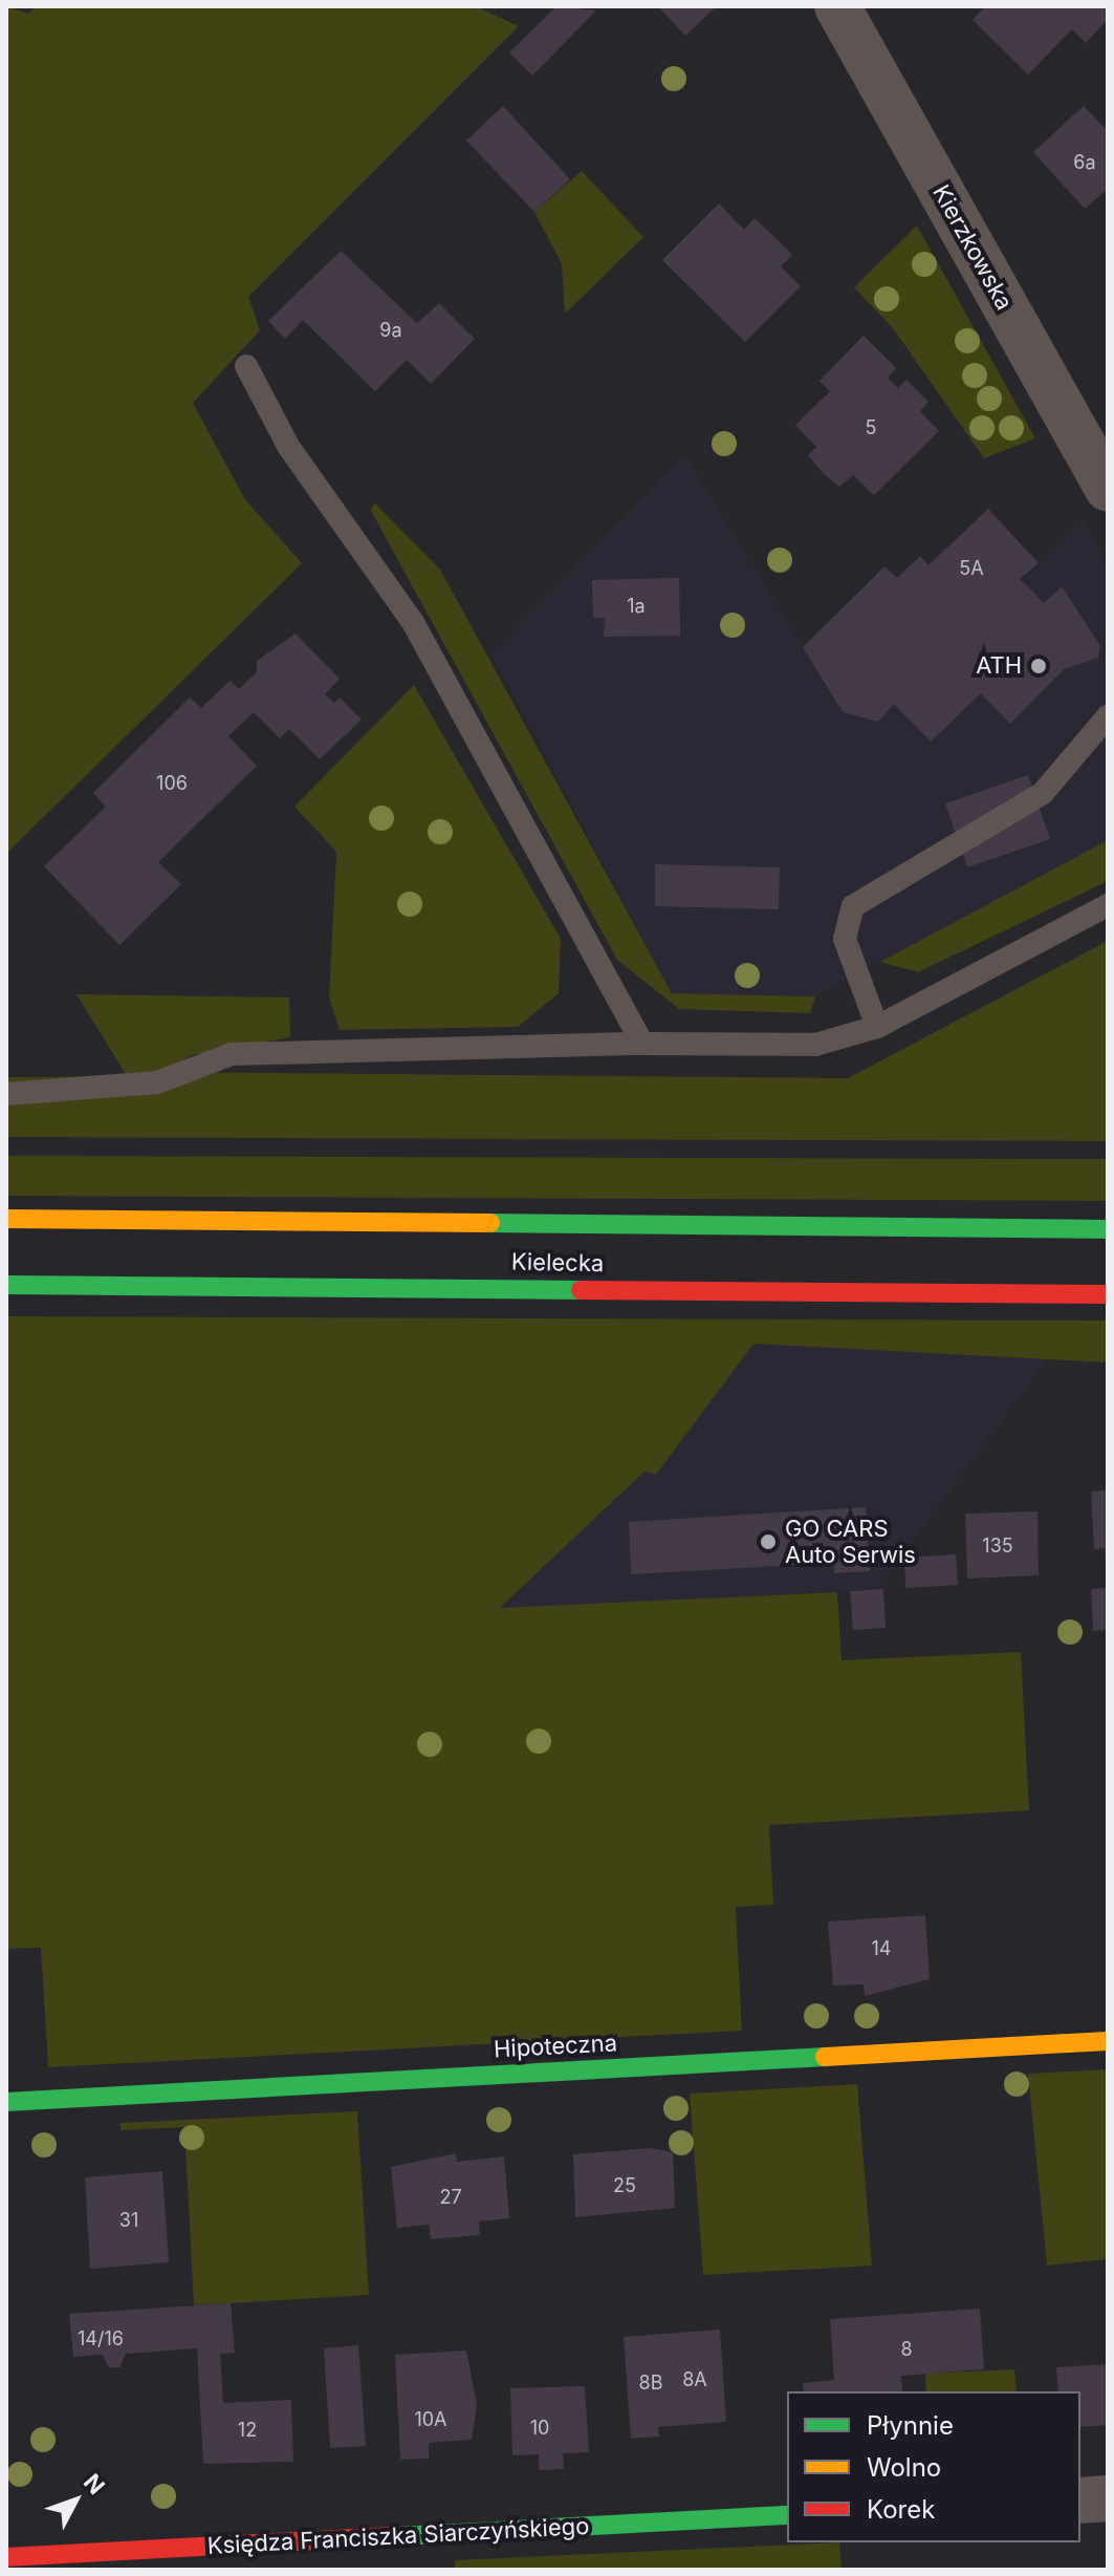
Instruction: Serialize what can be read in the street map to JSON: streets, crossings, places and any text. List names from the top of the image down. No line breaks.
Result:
{"streets":{"main road":["Kielecka","Hipoteczna","Księdza Franciszka Siarczyńskiego"],"street":["Kierzkowska"]},"places":["ATH","GO CARS Auto Serwis"],"house_numbers":["6a","9a","5","5A","1a","106","135","14","25","27","31","14/16","8","8A","8B","10A","10","12"],"legend":["Płynnie","Wolno","Korek"],"north":"top right"}
